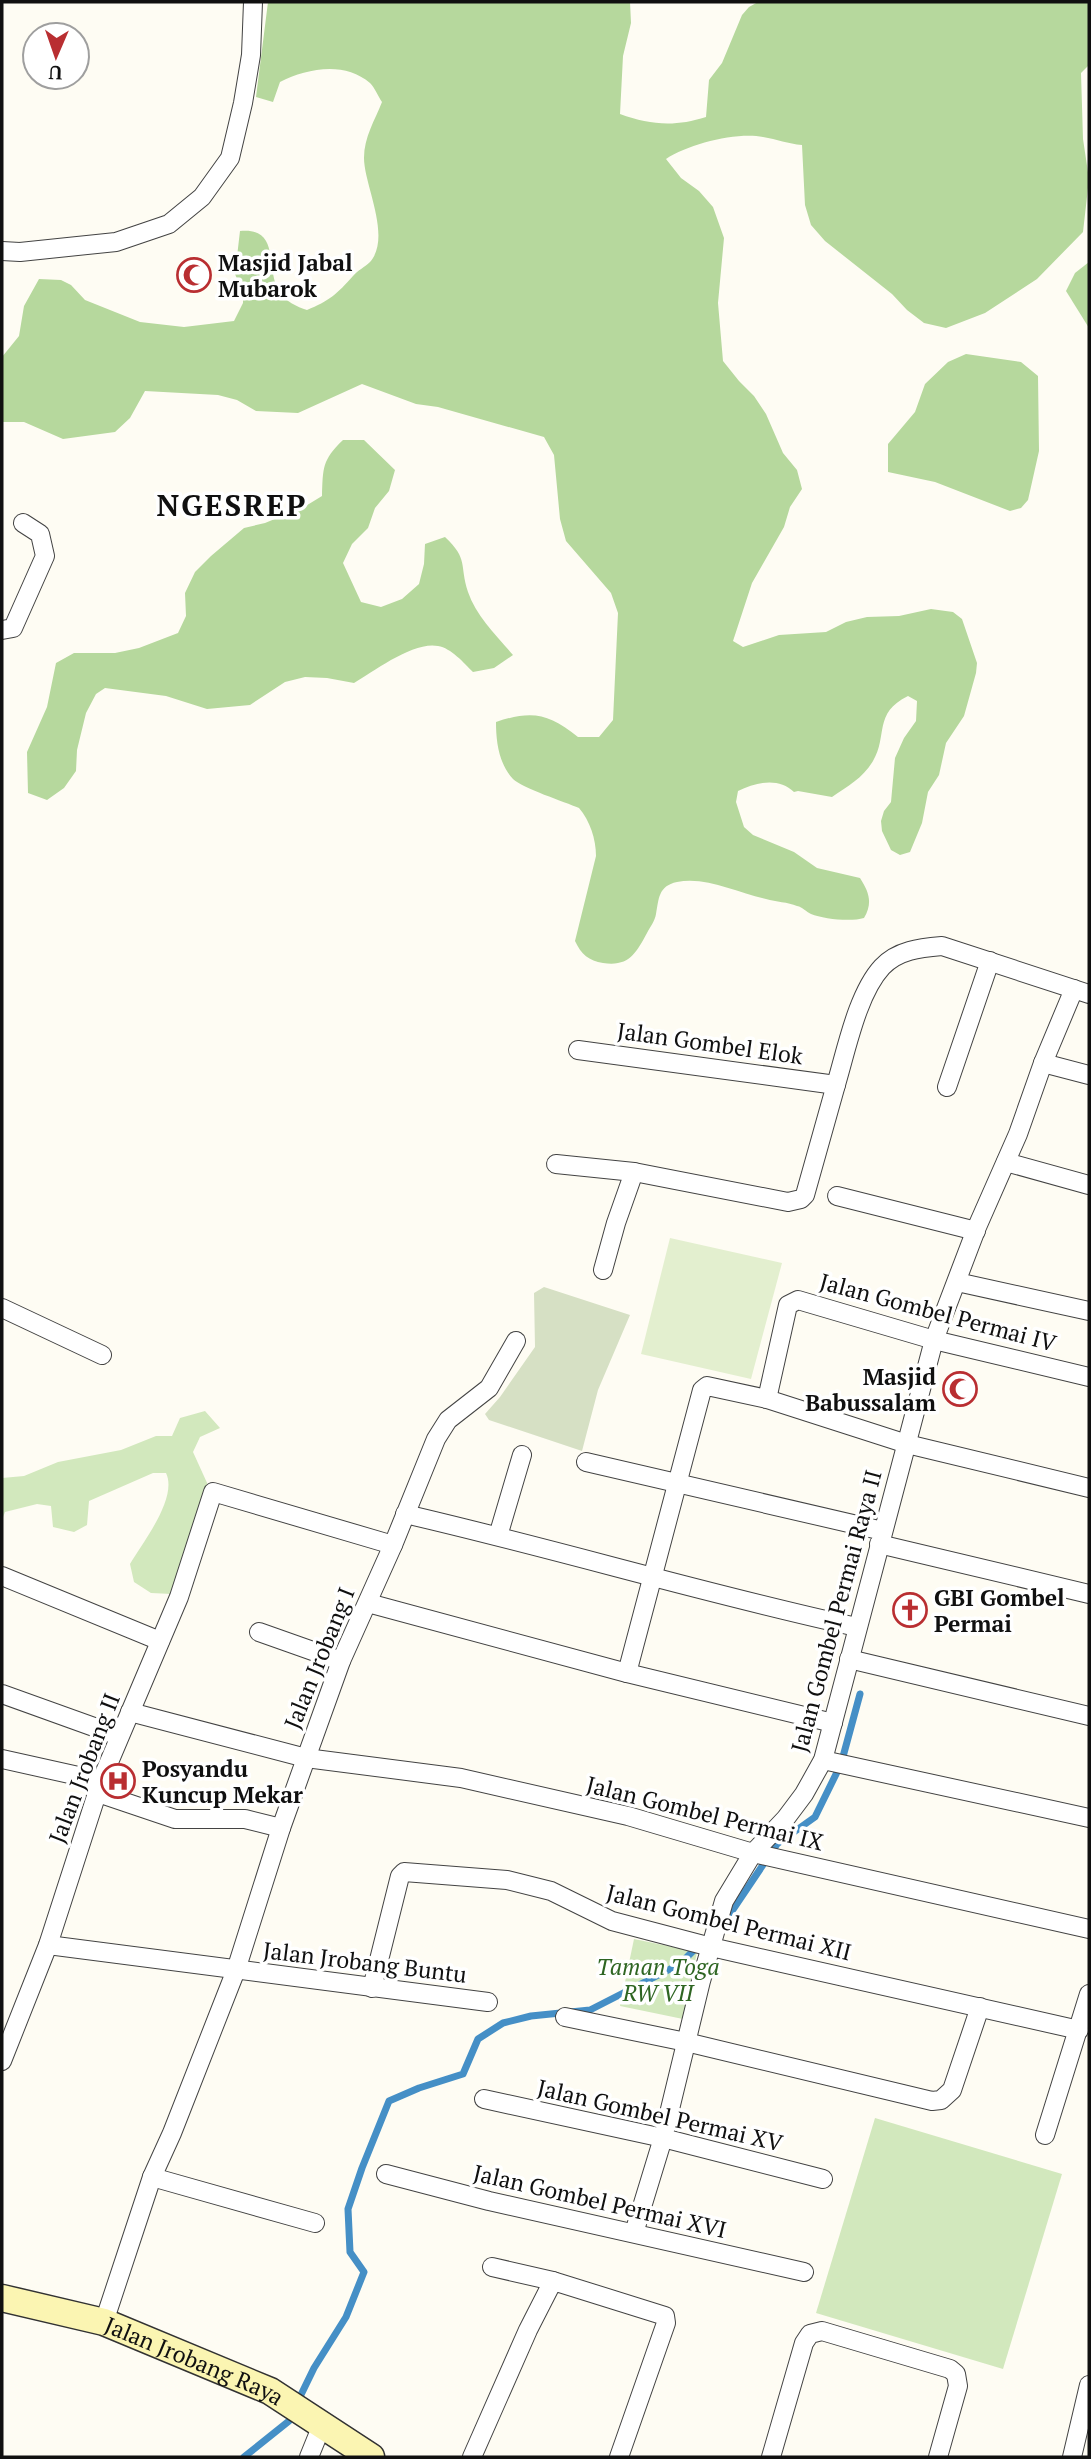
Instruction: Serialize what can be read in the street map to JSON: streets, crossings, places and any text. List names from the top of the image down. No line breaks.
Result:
{"streets":{"street":["Jalan Gombel Elok","Jalan Gombel Permai IV","Jalan Gombel Permai Raya II","Jalan Jrobang I","Jalan Jrobang II","Jalan Gombel Permai IX","Jalan Gombel Permai XII","Jalan Jrobang Buntu","Jalan Gombel Permai XV","Jalan Gombel Permai XVI","Jalan Jrobang Raya"]},"crossings":[["Jalan Gombel Permai IV","Jalan Gombel Permai Raya II"],["Jalan Gombel Permai Raya II","Jalan Gombel Permai IX"],["Jalan Gombel Permai Raya II","Jalan Gombel Permai XII"],["Jalan Gombel Permai Raya II","Jalan Gombel Permai XV"],["Jalan Gombel Permai Raya II","Jalan Gombel Permai XVI"],["Jalan Jrobang I","Jalan Jrobang II"],["Jalan Jrobang I","Jalan Gombel Permai IX"],["Jalan Jrobang I","Jalan Jrobang Buntu"],["Jalan Jrobang I","Jalan Jrobang Raya"],["Jalan Jrobang II","Jalan Gombel Permai IX"],["Jalan Jrobang II","Jalan Jrobang Buntu"],["Jalan Gombel Permai XII","Jalan Jrobang Buntu"]],"districts":["NGESREP"],"parks":["Taman Toga RW VII"],"places":{"mosque":["Masjid Jabal Mubarok","Masjid Babussalam"],"church":["GBI Gombel Permai"],"hospital":["Posyandu Kuncup Mekar"]},"north":"bottom"}
